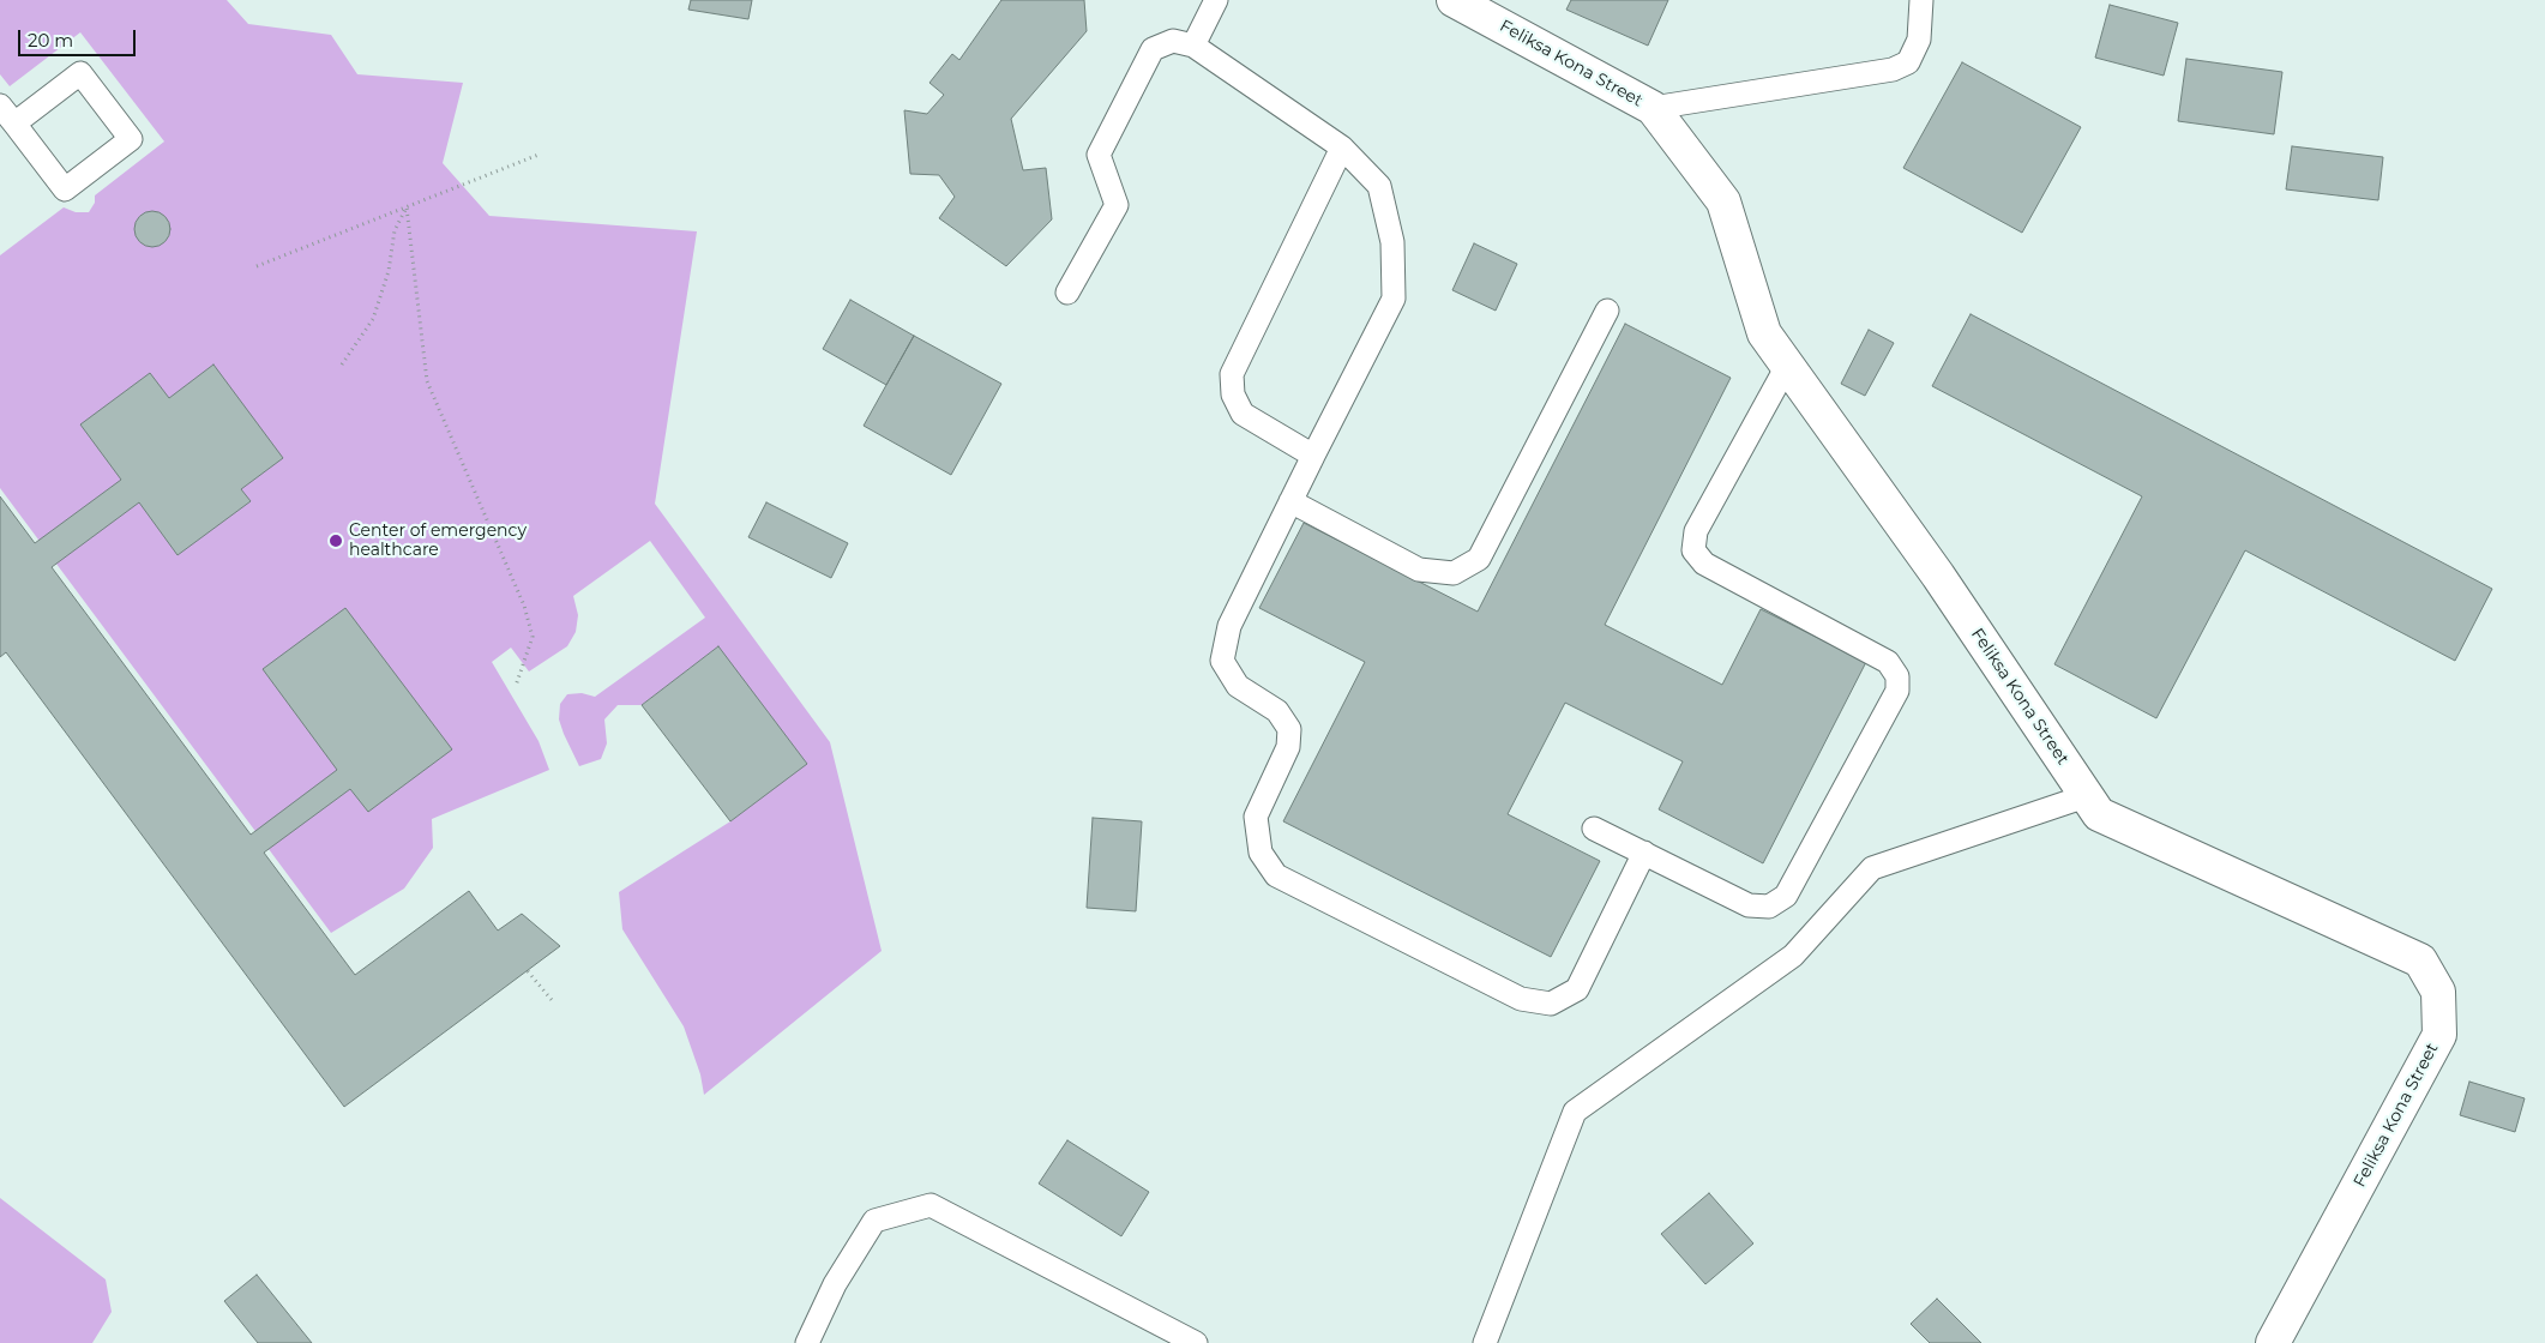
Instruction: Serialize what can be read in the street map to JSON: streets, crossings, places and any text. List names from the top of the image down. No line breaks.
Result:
{"streets":{"street":["Feliksa Kona Street"]},"places":["Center of emergency healthcare"],"scale_bar":"20 m"}
